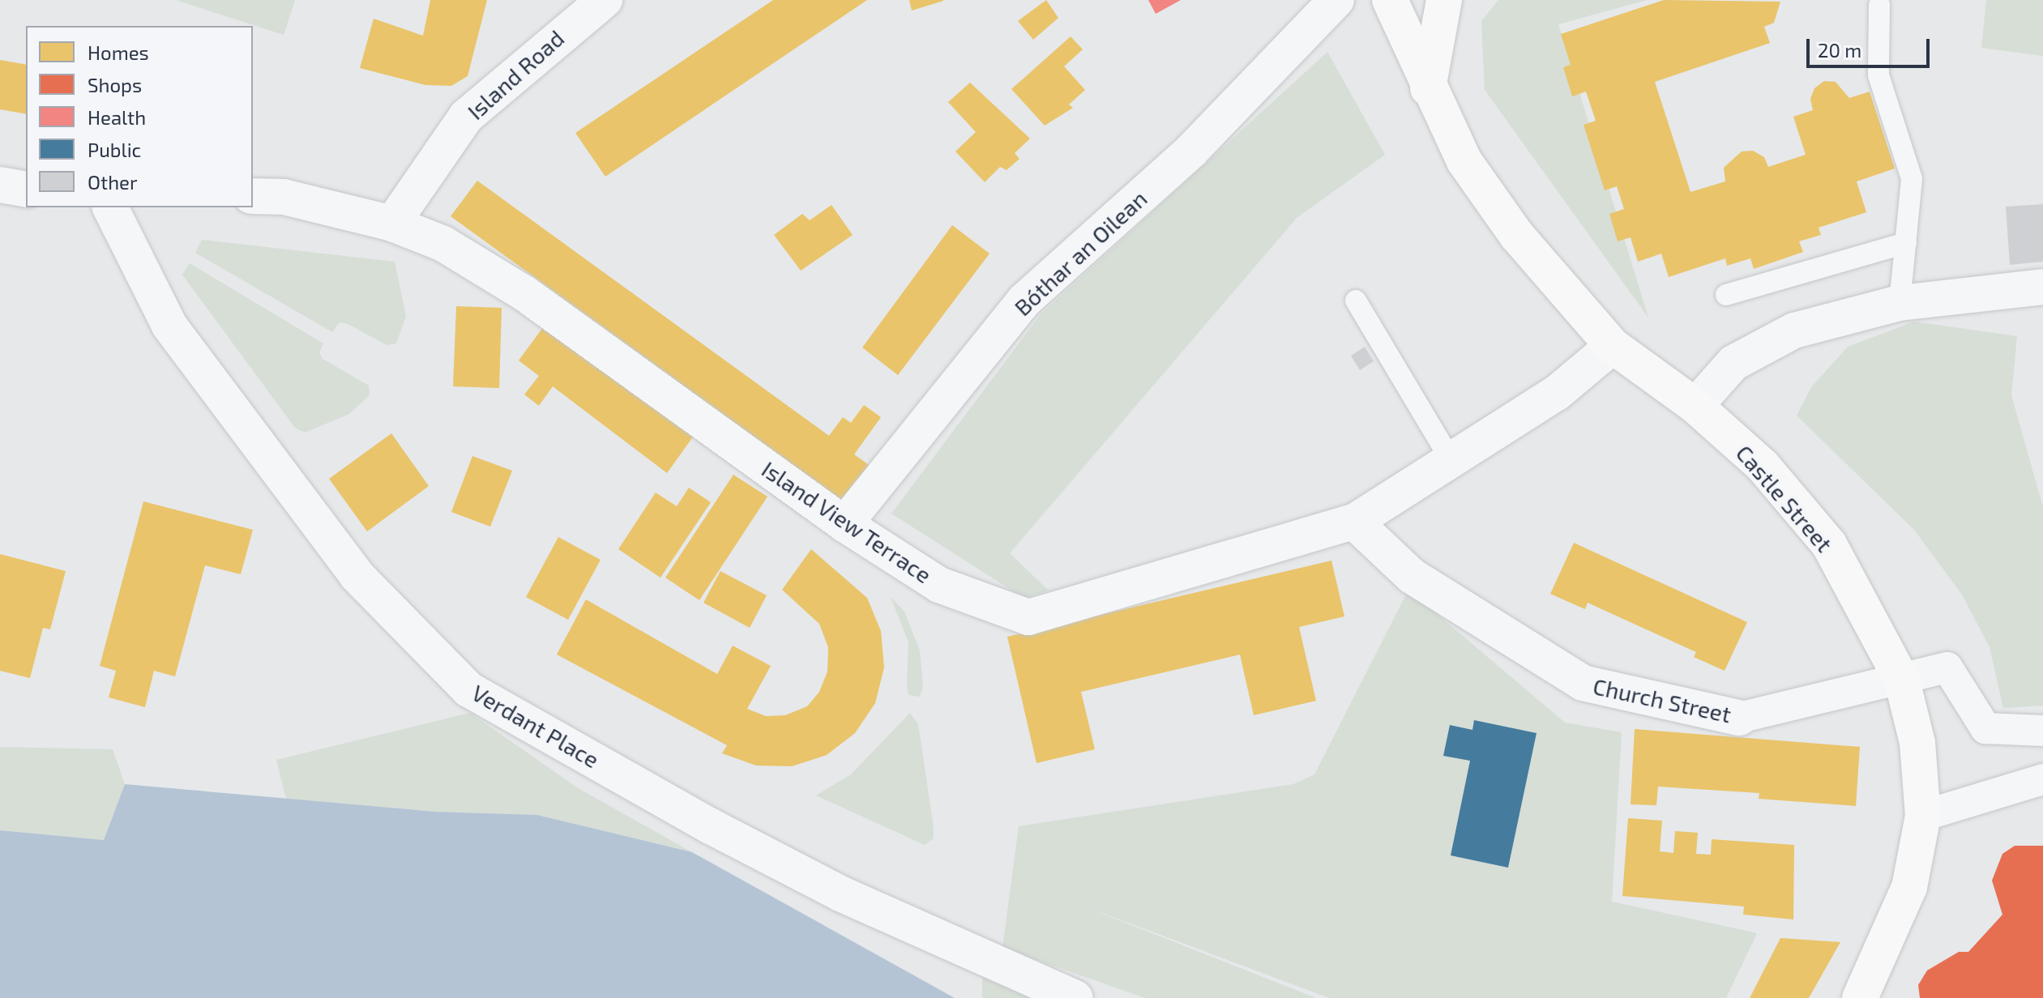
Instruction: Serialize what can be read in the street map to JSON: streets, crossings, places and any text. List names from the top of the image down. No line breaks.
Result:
{"streets":{"main road":["Castle Street"],"street":["Island Road","Bóthar an Oilean","Island View Terrace","Church Street","Verdant Place"]},"crossings":[["Island Road","Island View Terrace"],["Bóthar an Oilean","Island View Terrace"],["Castle Street","Island View Terrace"],["Castle Street","Church Street"],["Island View Terrace","Church Street"]],"legend":["Homes","Shops","Health","Public","Other"],"scale_bar":"20 m"}
